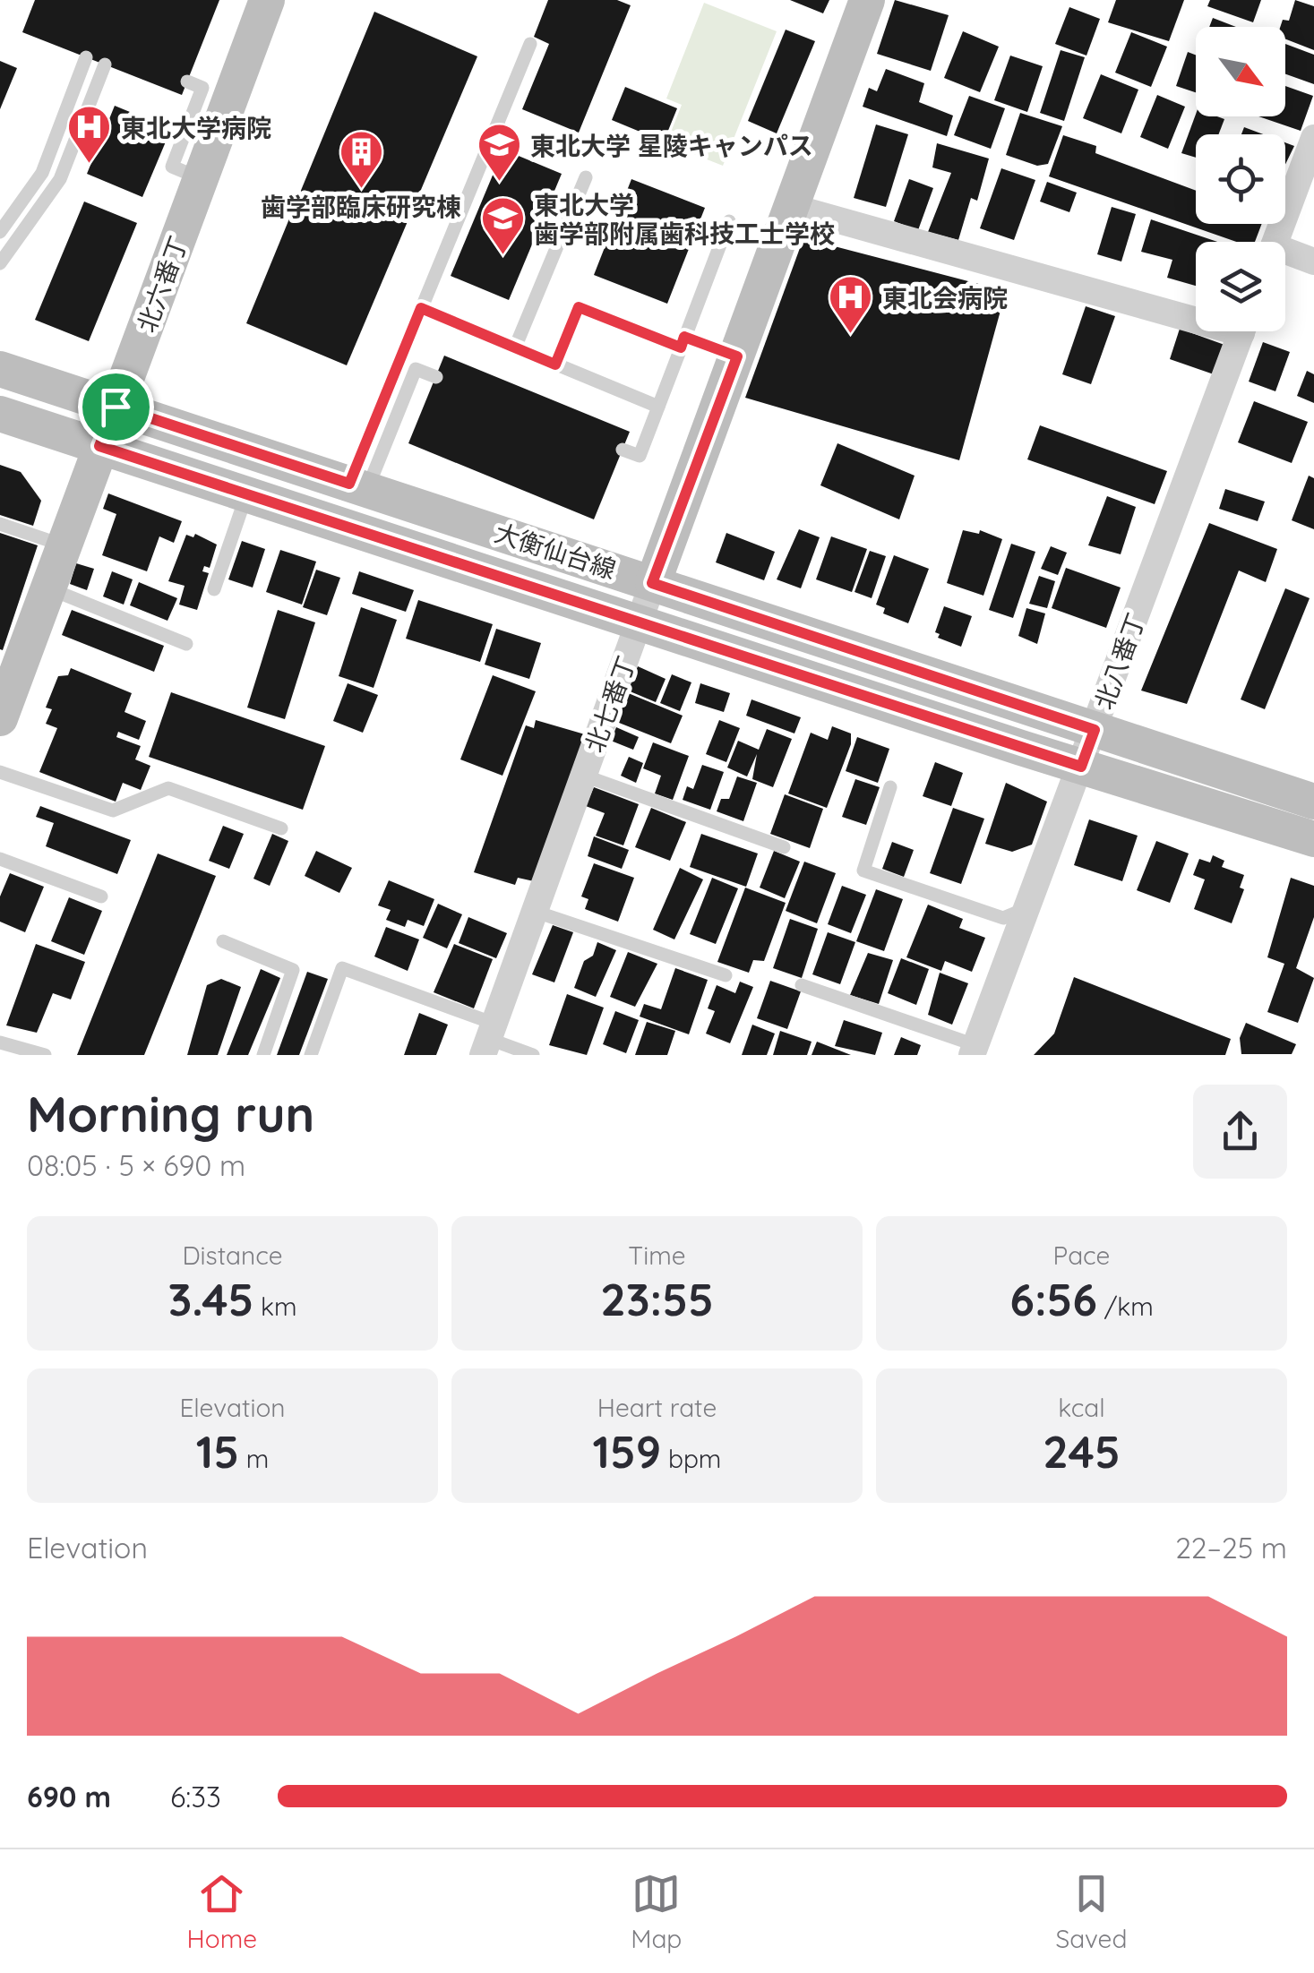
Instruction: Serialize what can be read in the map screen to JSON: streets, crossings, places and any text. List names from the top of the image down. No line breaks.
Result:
{"streets":{"main road":["北六番丁","大衡仙台線","北七番丁"],"street":["北八番丁"]},"crossings":[["北六番丁","大衡仙台線"],["大衡仙台線","北八番丁"],["大衡仙台線","北七番丁"]],"places":{"hospital":["東北大学病院","東北会病院"],"school or university":["東北大学 星陵キャンパス","東北大学 歯学部附属歯科技工士学校"],"building":["歯学部臨床研究棟"]},"north":"bottom right","page":{"heading":["Morning run","08:05 · 5 × 690 m"],"stats":[["Distance","3.45 km"],["Time","23:55"],["Pace","6:56 /km"],["Elevation","15 m"],["Heart rate","159 bpm"],["kcal","245"]],"chart":["Elevation","22–25 m"],"list":[{"name":"690 m","note":"6:33"}],"tabs":["Home","Map","Saved"]}}
